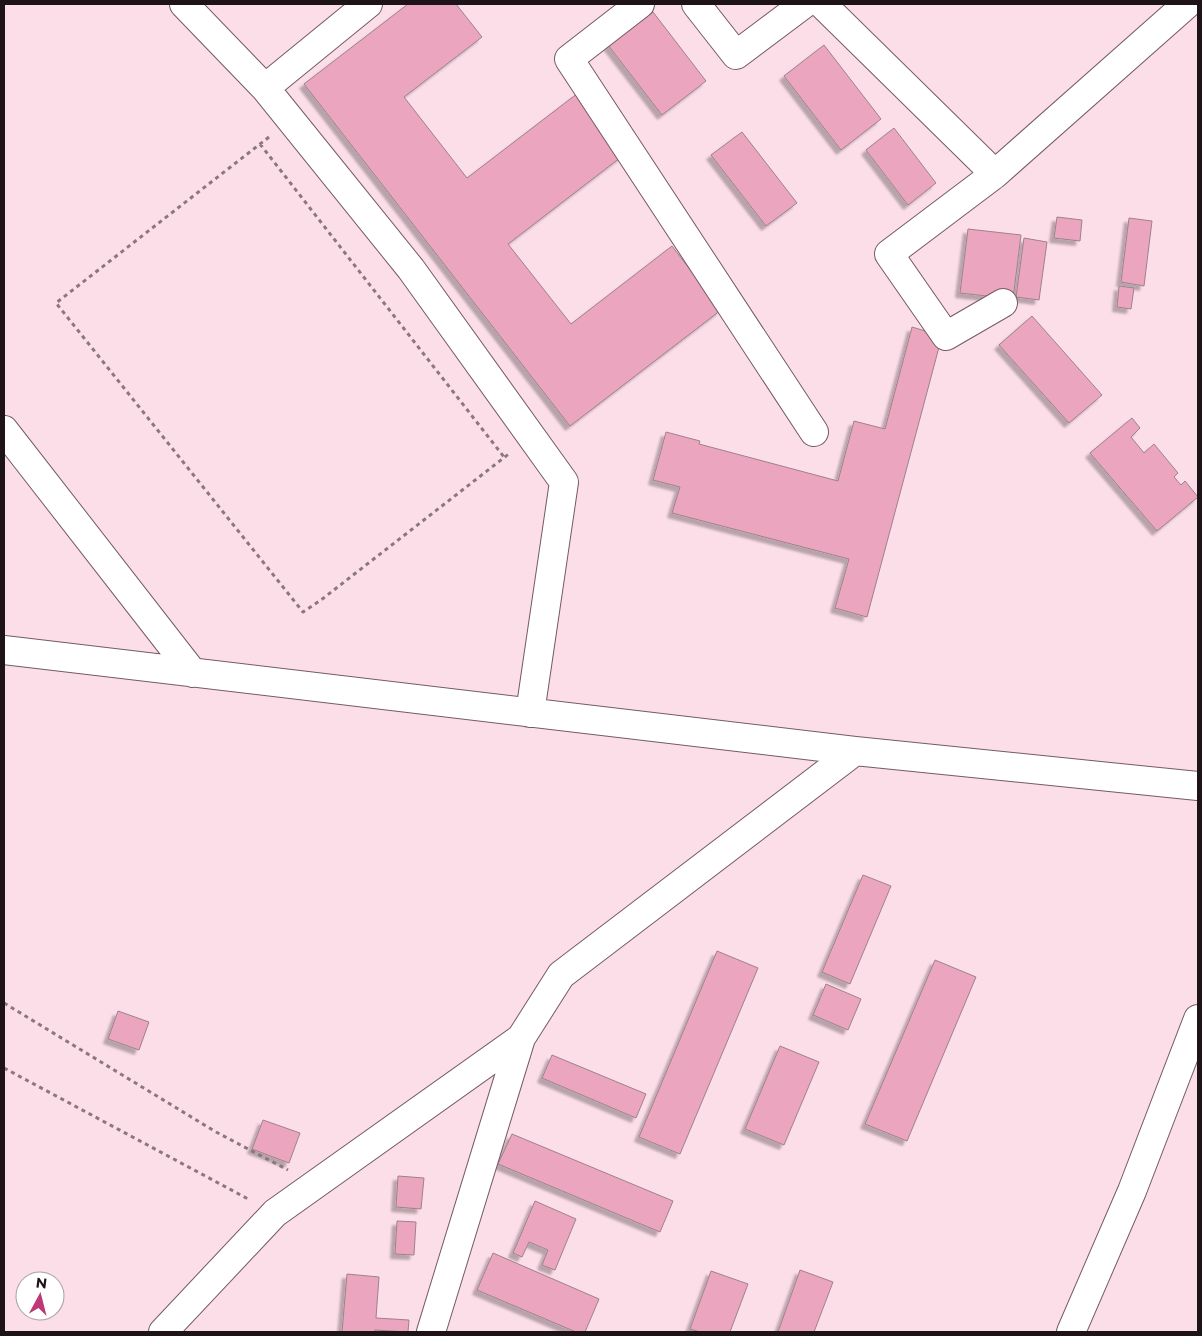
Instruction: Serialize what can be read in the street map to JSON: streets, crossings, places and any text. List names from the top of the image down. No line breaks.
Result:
{"north":"top"}
